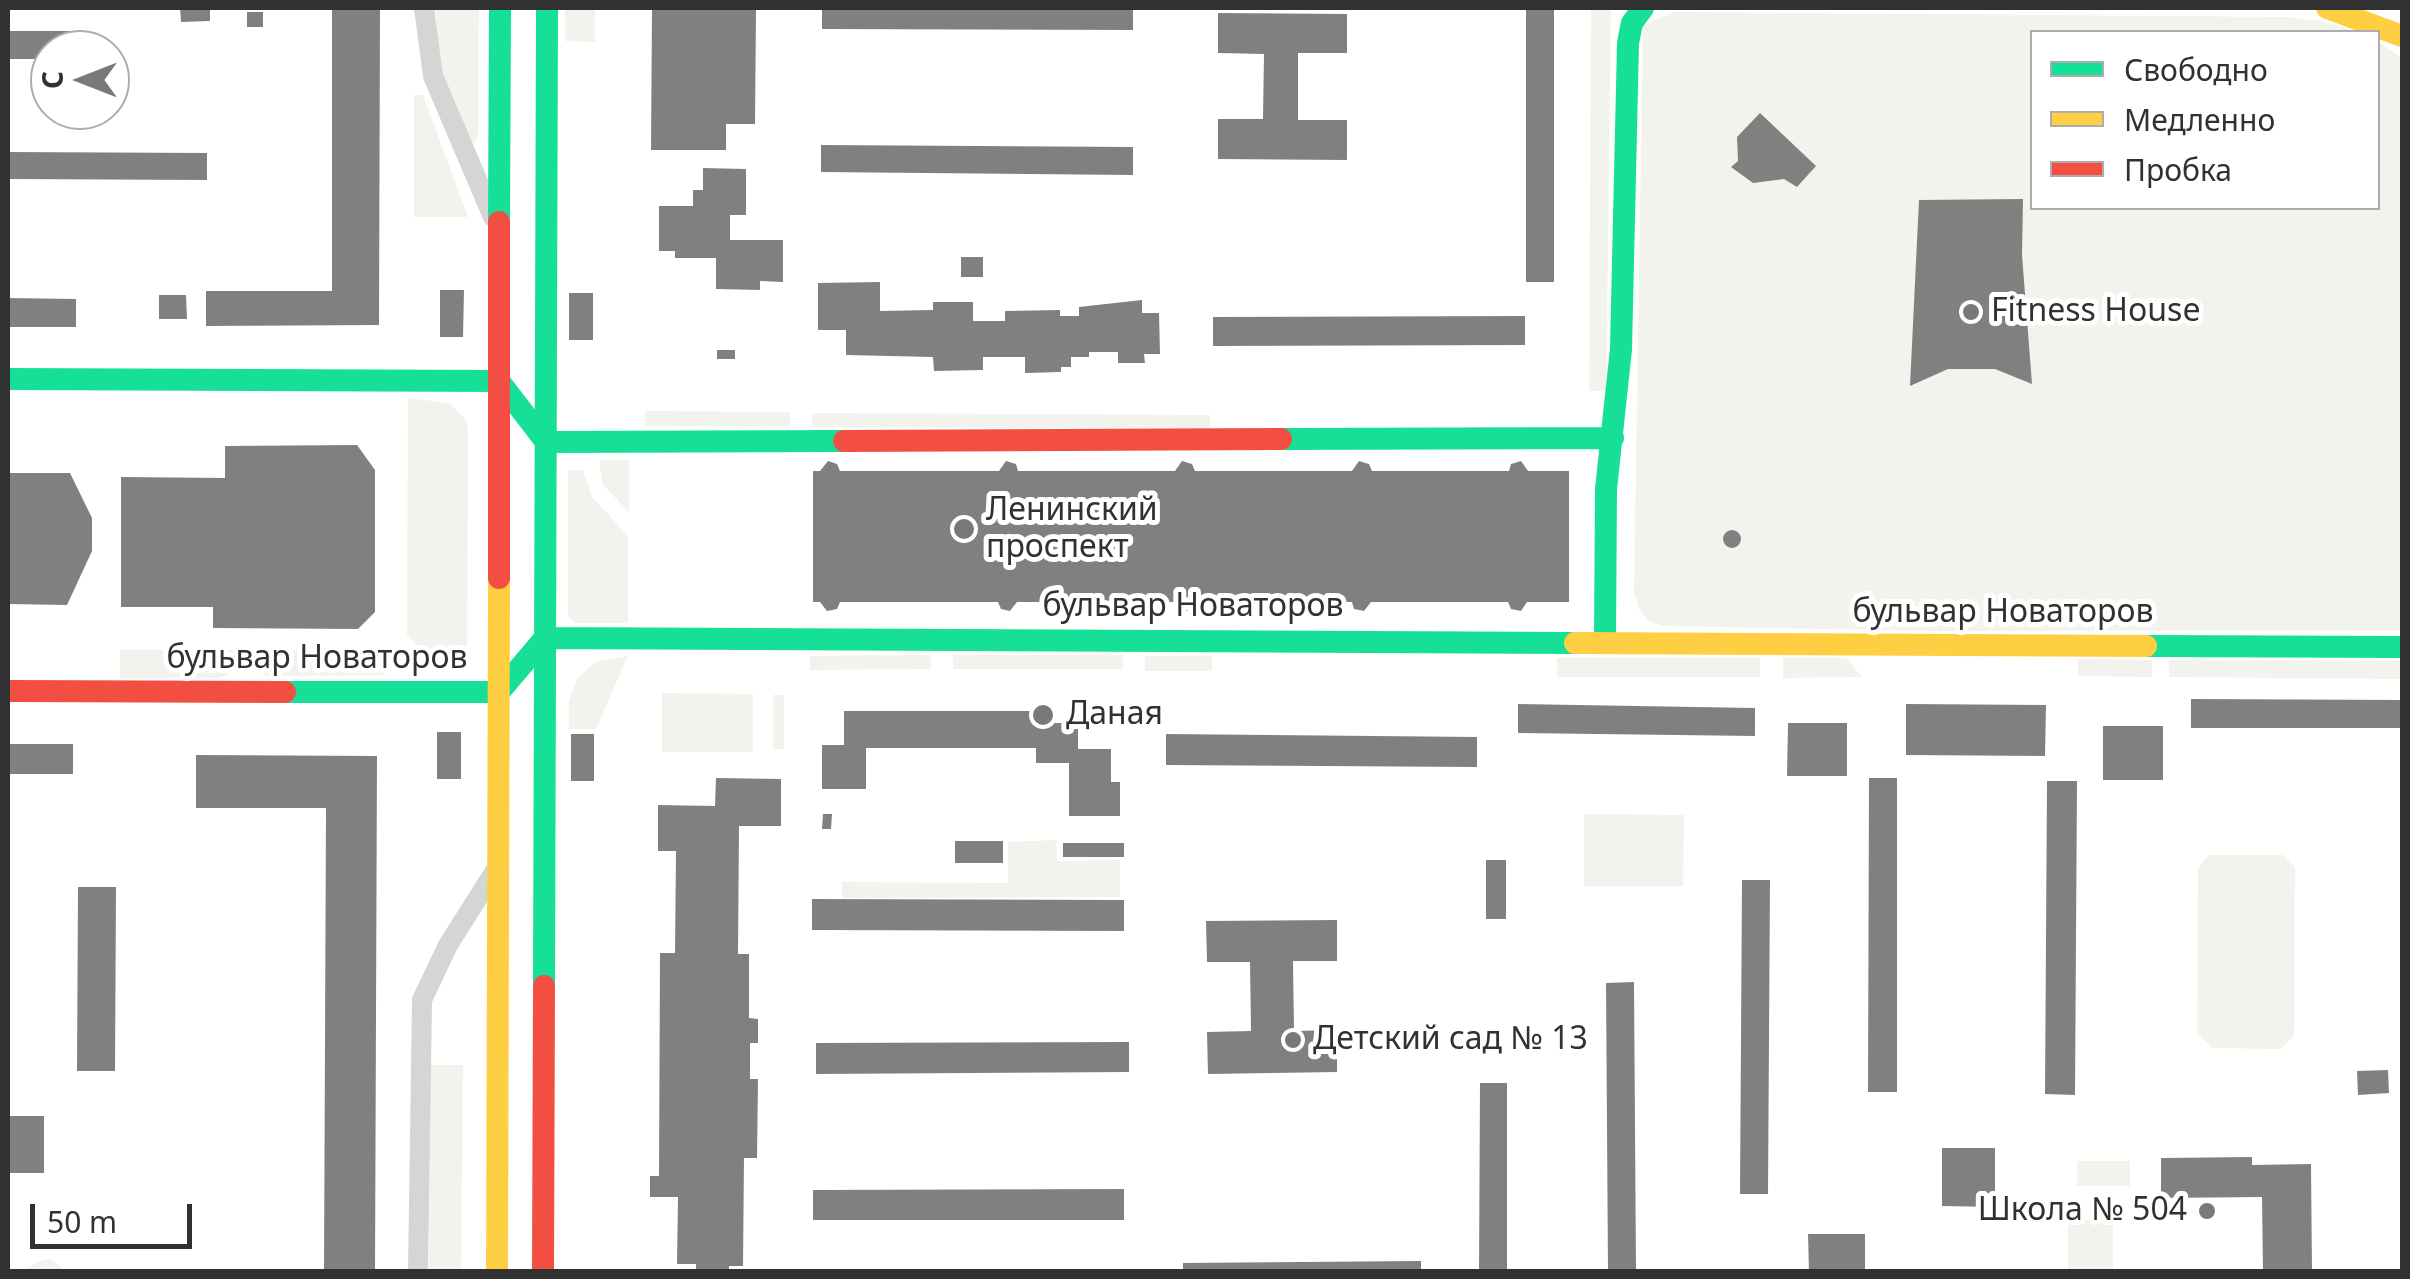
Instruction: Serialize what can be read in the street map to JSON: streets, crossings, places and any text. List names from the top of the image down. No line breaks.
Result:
{"streets":{"street":["бульвар Новаторов"]},"places":["Fitness House","Ленинский проспект","Даная","Детский сад № 13","Школа № 504"],"legend":["Свободно","Медленно","Пробка"],"scale_bar":"50 m","north":"left"}
